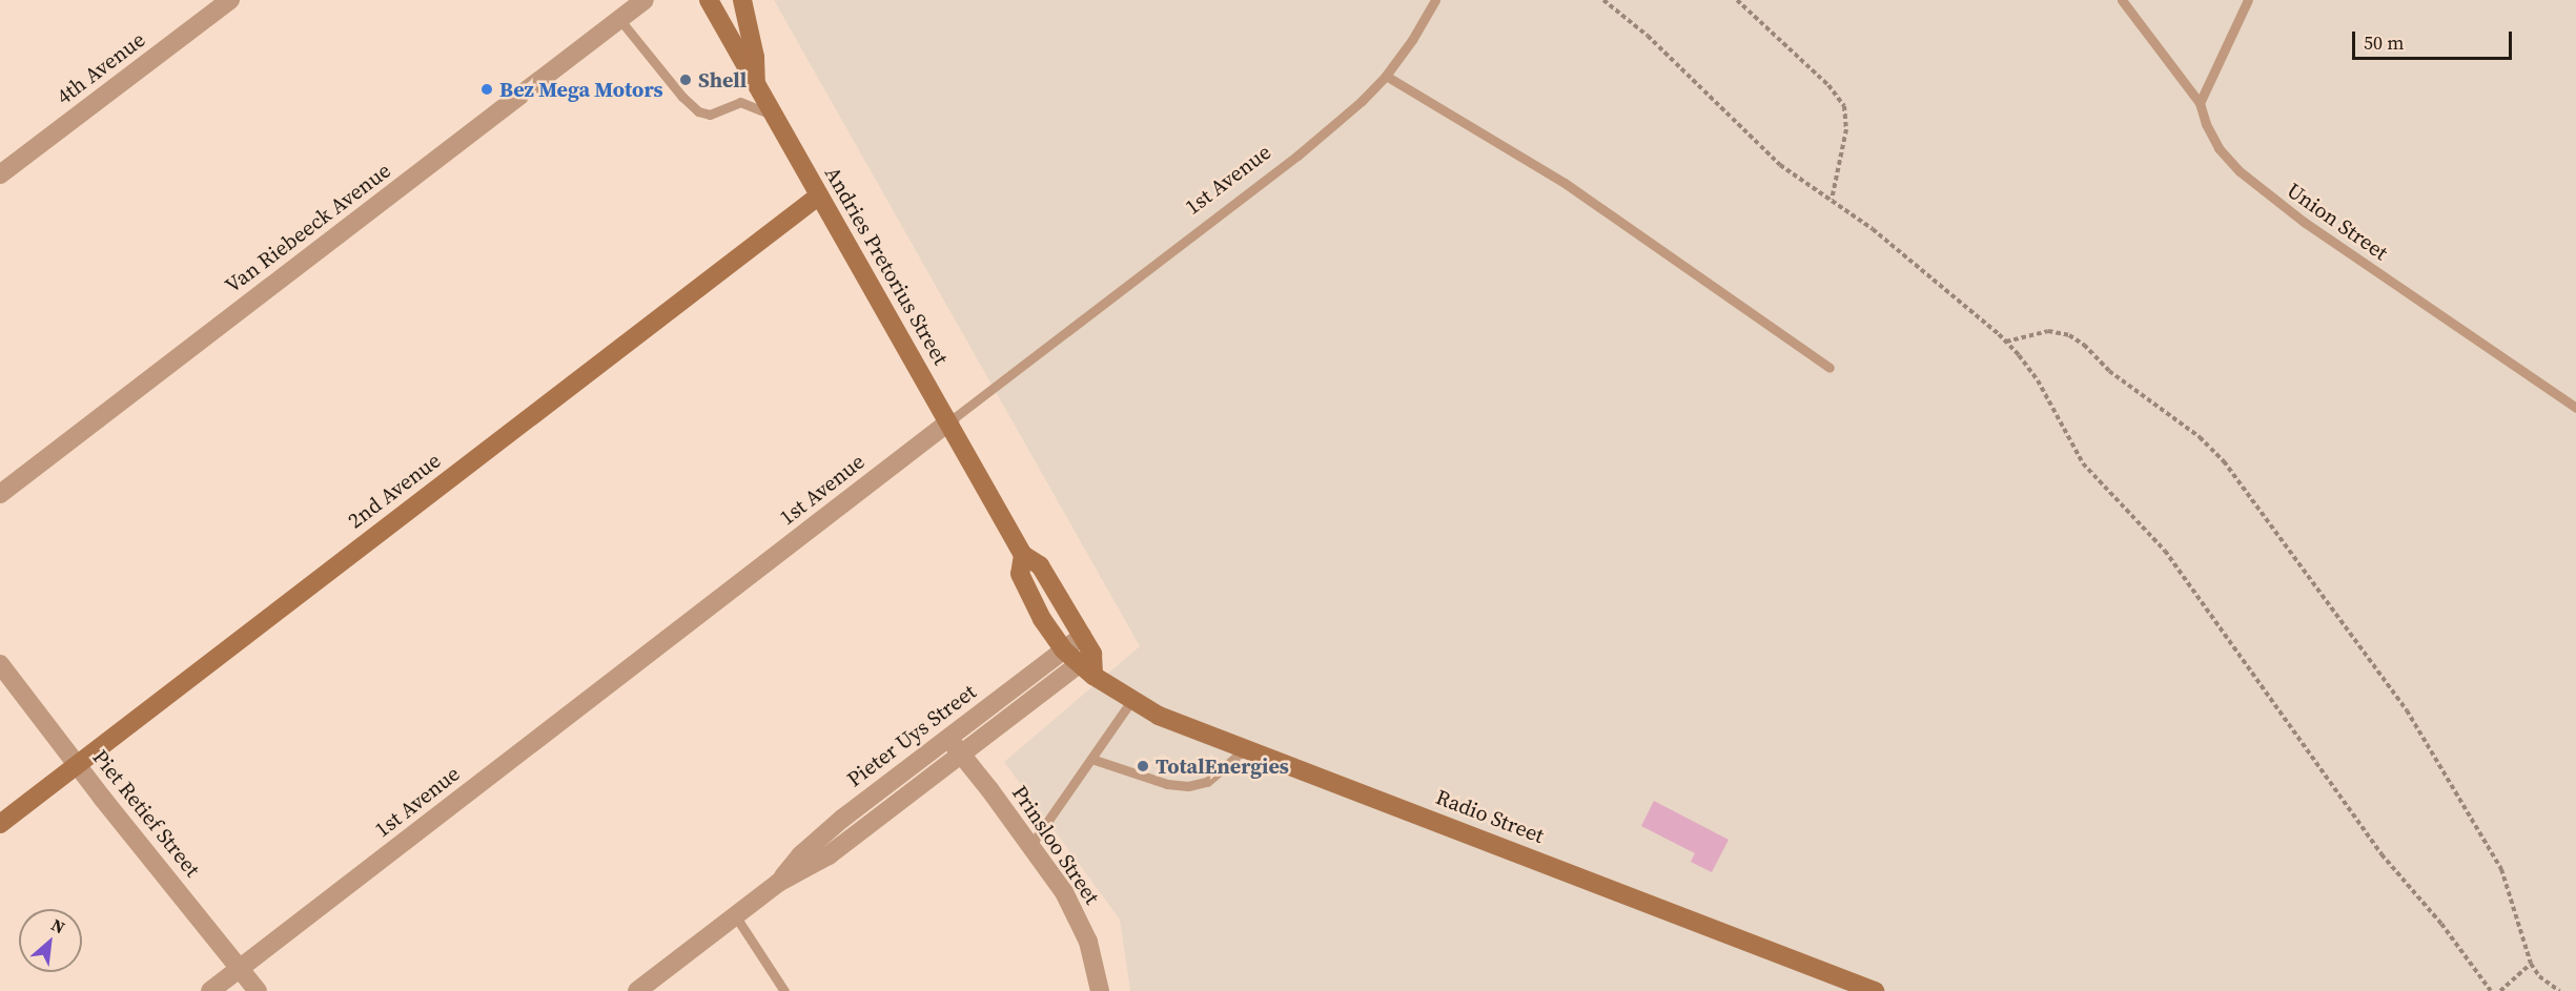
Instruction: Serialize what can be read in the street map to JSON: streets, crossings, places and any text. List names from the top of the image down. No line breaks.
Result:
{"streets":{"street":["4th Avenue","1st Avenue","Van Riebeeck Avenue","Andries Pretorius Street","2nd Avenue","Pieter Uys Street","Piet Retief Street","Radio Street","Prinsloo Street"],"lane":["Union Street"]},"crossings":[["1st Avenue","Andries Pretorius Street"],["1st Avenue","Piet Retief Street"],["Andries Pretorius Street","2nd Avenue"],["Andries Pretorius Street","Pieter Uys Street"],["Andries Pretorius Street","Radio Street"],["2nd Avenue","Piet Retief Street"],["Pieter Uys Street","Radio Street"],["Pieter Uys Street","Prinsloo Street"]],"places":["Shell","Bez Mega Motors","TotalEnergies"],"scale_bar":"50 m","north":"top right"}
